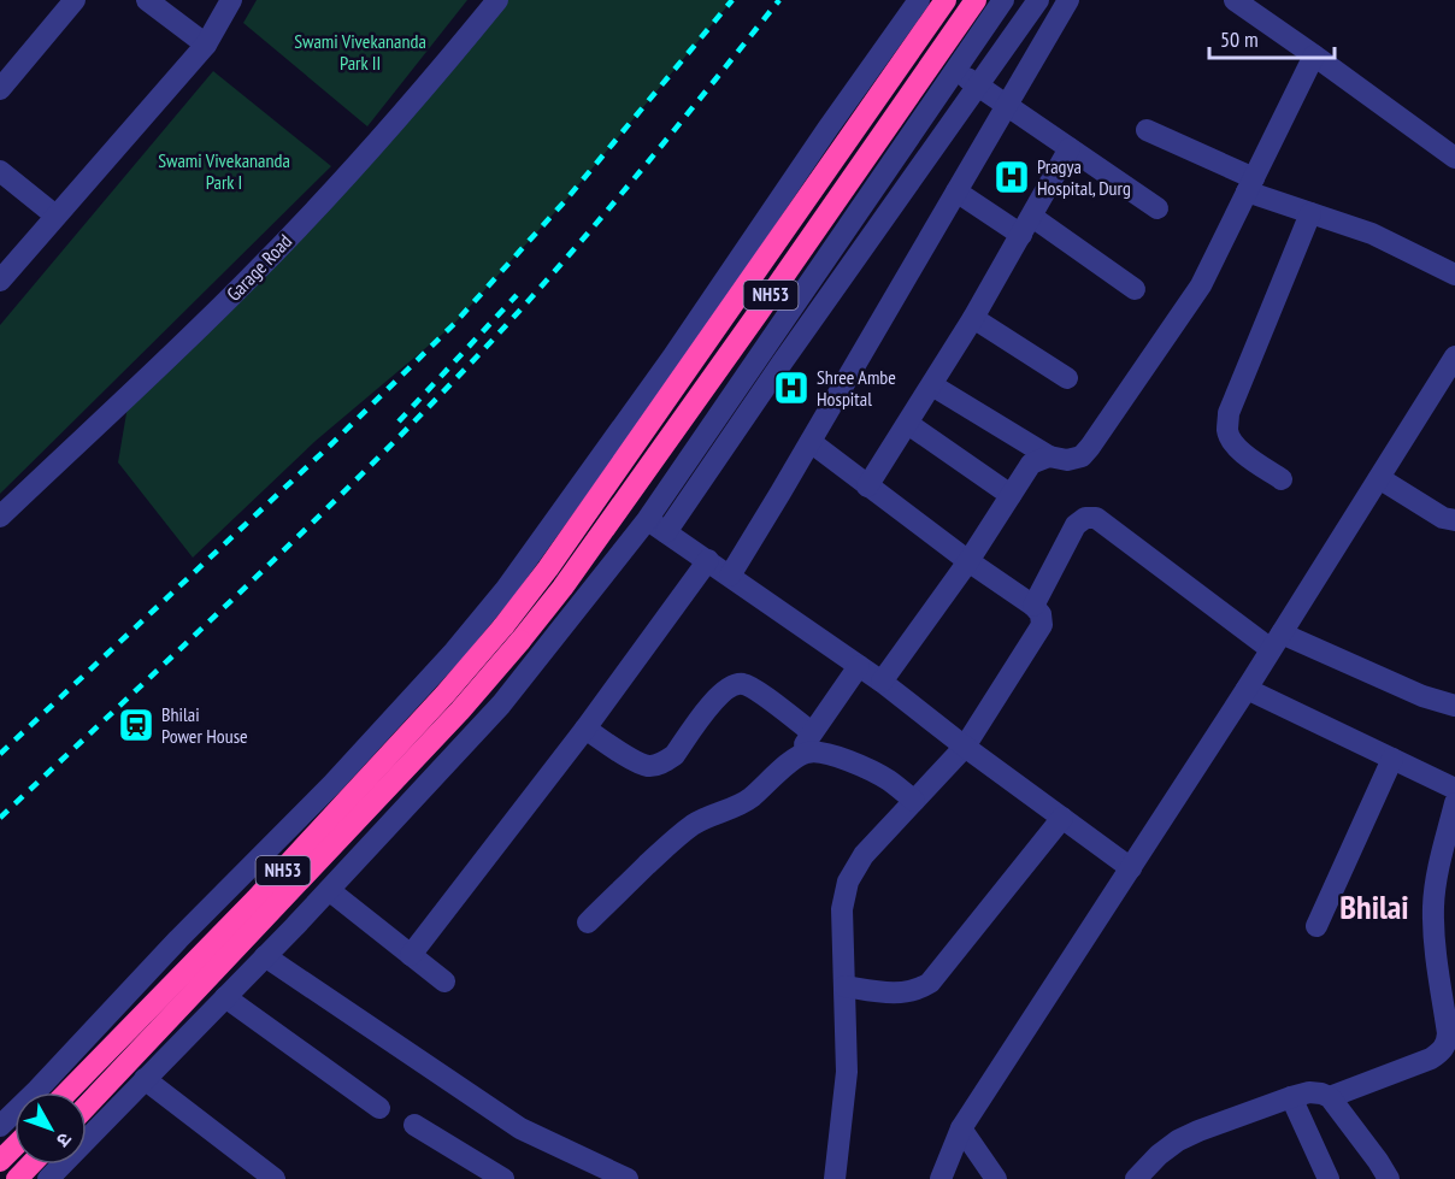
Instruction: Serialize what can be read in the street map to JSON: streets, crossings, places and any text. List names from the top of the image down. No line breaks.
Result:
{"streets":{"highway":["NH53"],"street":["Garage Road"]},"districts":["Bhilai"],"parks":["Swami Vivekananda Park II","Swami Vivekananda Park I"],"places":{"hospital":["Pragya Hospital, Durg","Shree Ambe Hospital"],"station":["Bhilai Power House"]},"scale_bar":"50 m","north":"bottom right"}
